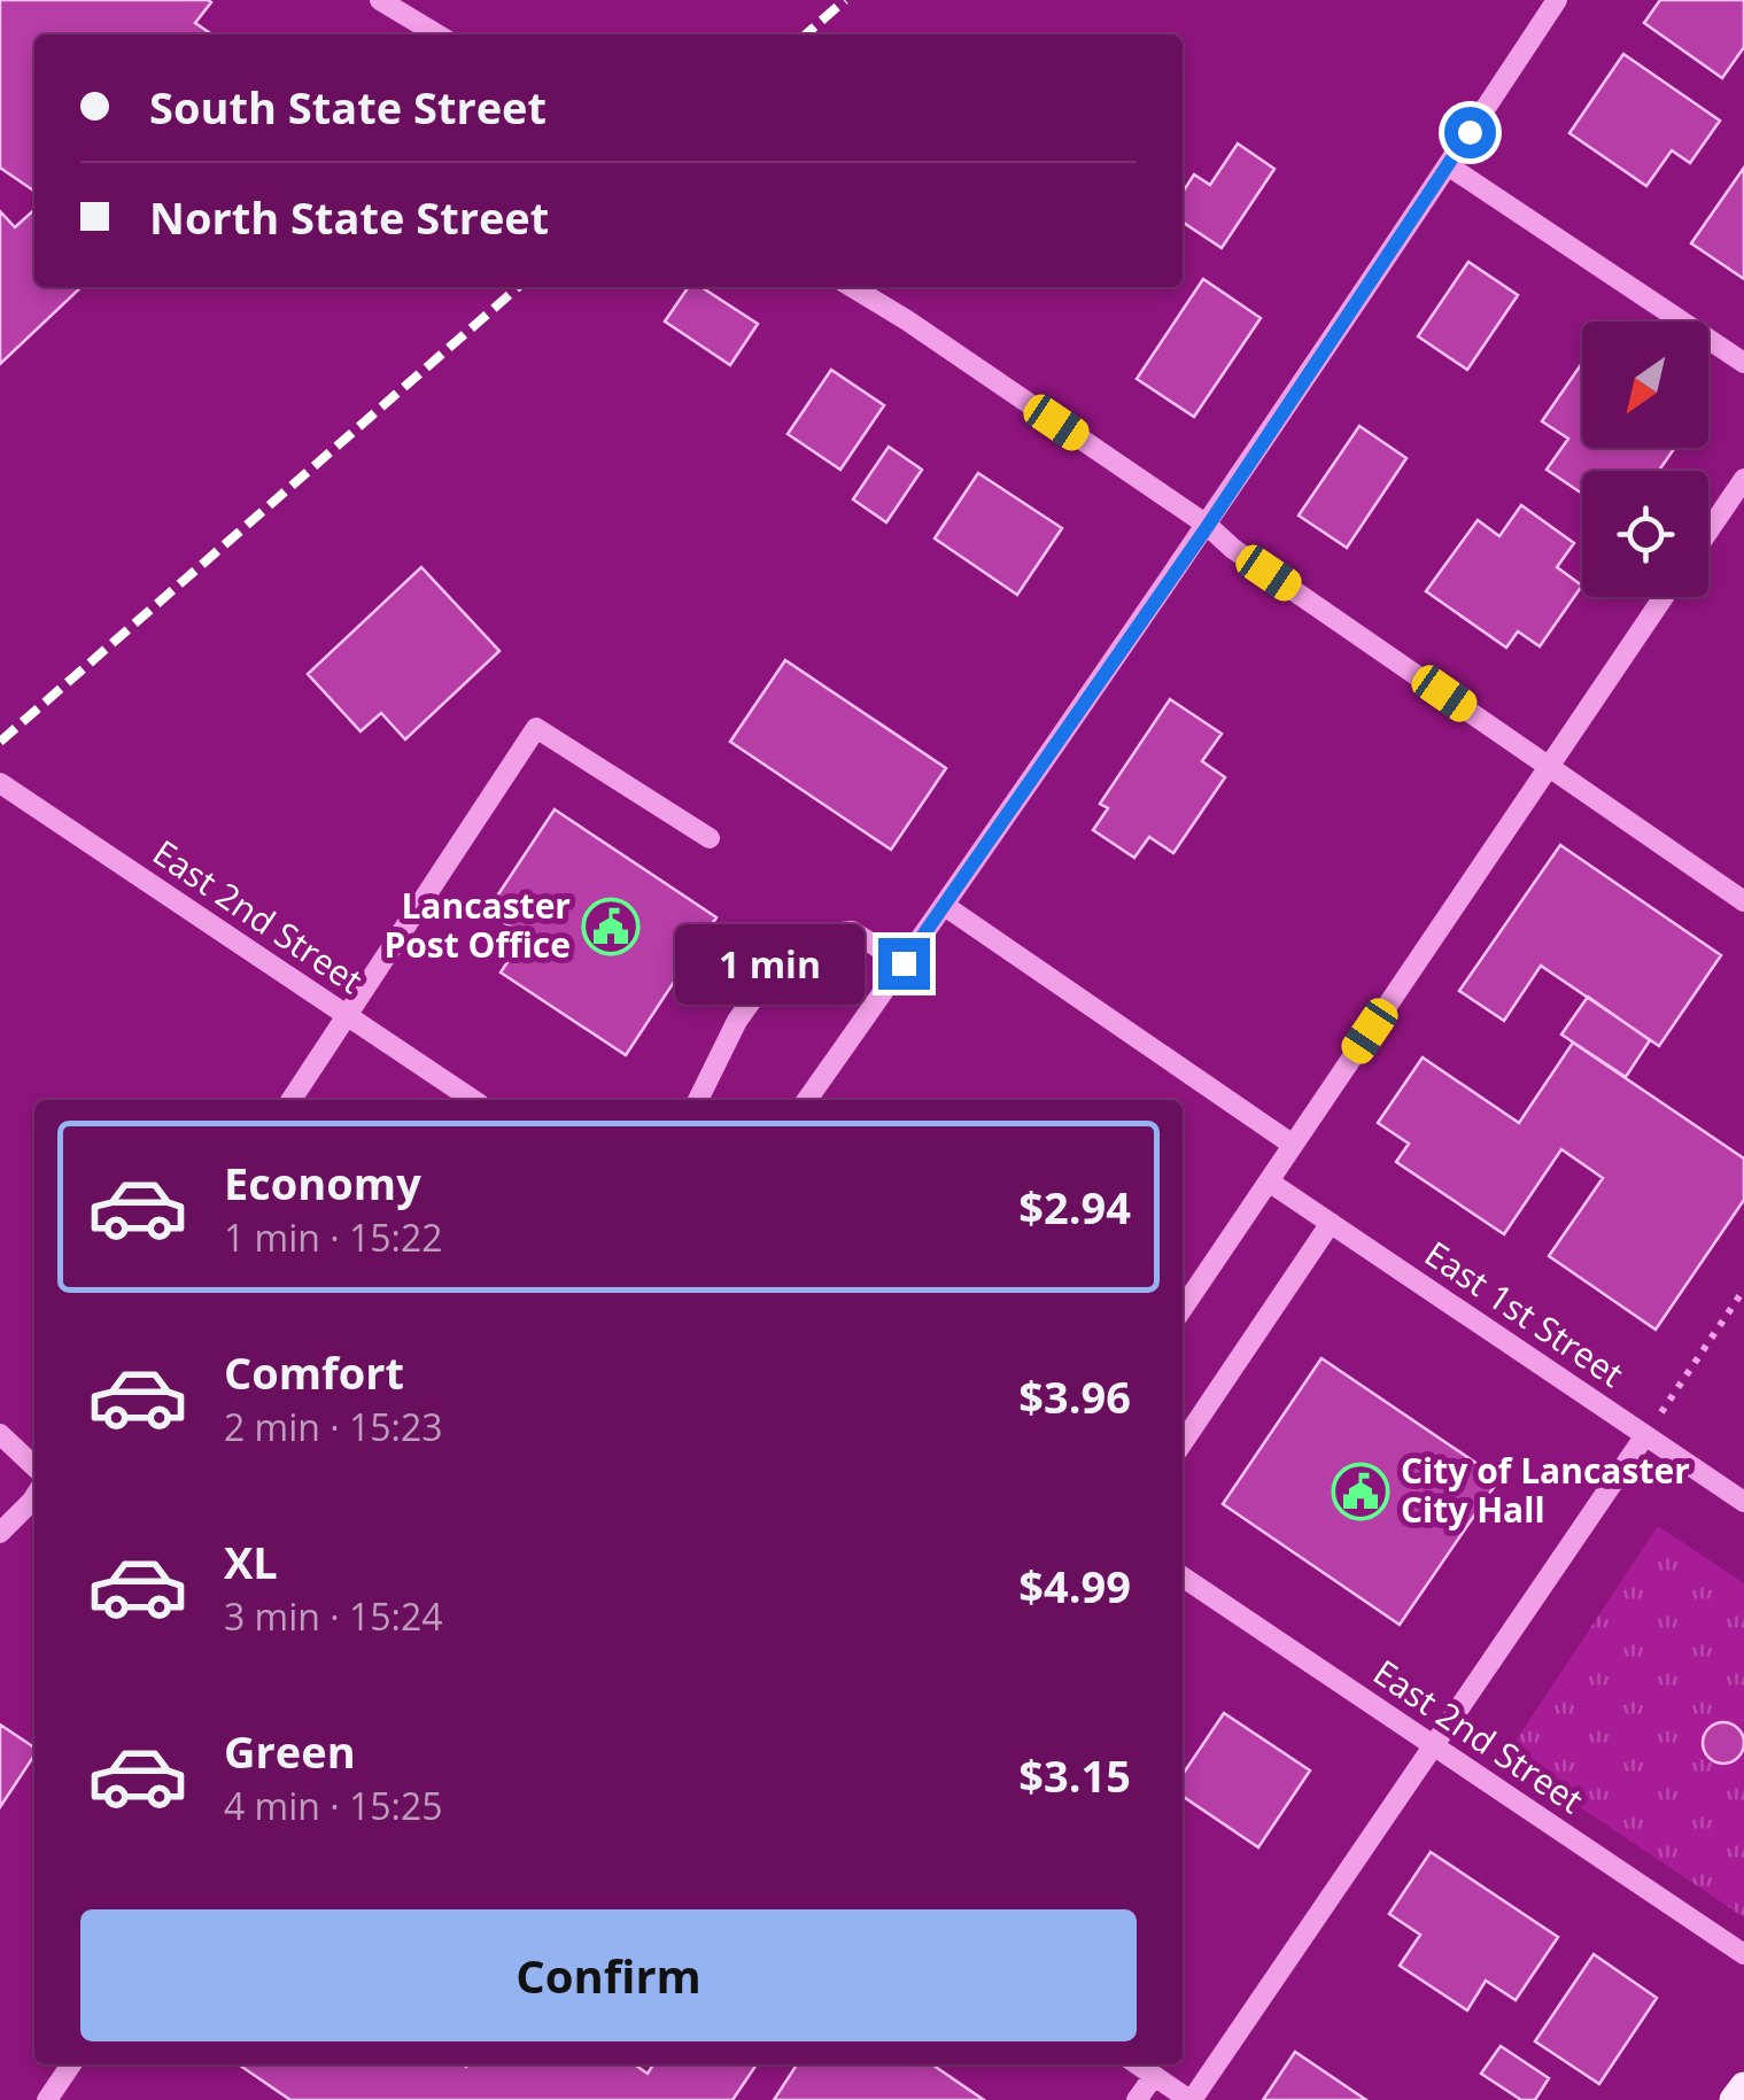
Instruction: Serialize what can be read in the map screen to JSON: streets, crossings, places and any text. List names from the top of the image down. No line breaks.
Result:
{"streets":{"street":["East 2nd Street","East 1st Street"]},"places":{"public building":["Lancaster Post Office","City of Lancaster City Hall"]},"north":"bottom left","page":{"banner":["South State Street","North State Street"],"bubble":"1 min","list":[{"name":"Economy","note":"1 min · 15:22","value":"$2.94"},{"name":"Comfort","note":"2 min · 15:23","value":"$3.96"},{"name":"XL","note":"3 min · 15:24","value":"$4.99"},{"name":"Green","note":"4 min · 15:25","value":"$3.15"}],"buttons":"Confirm"}}
